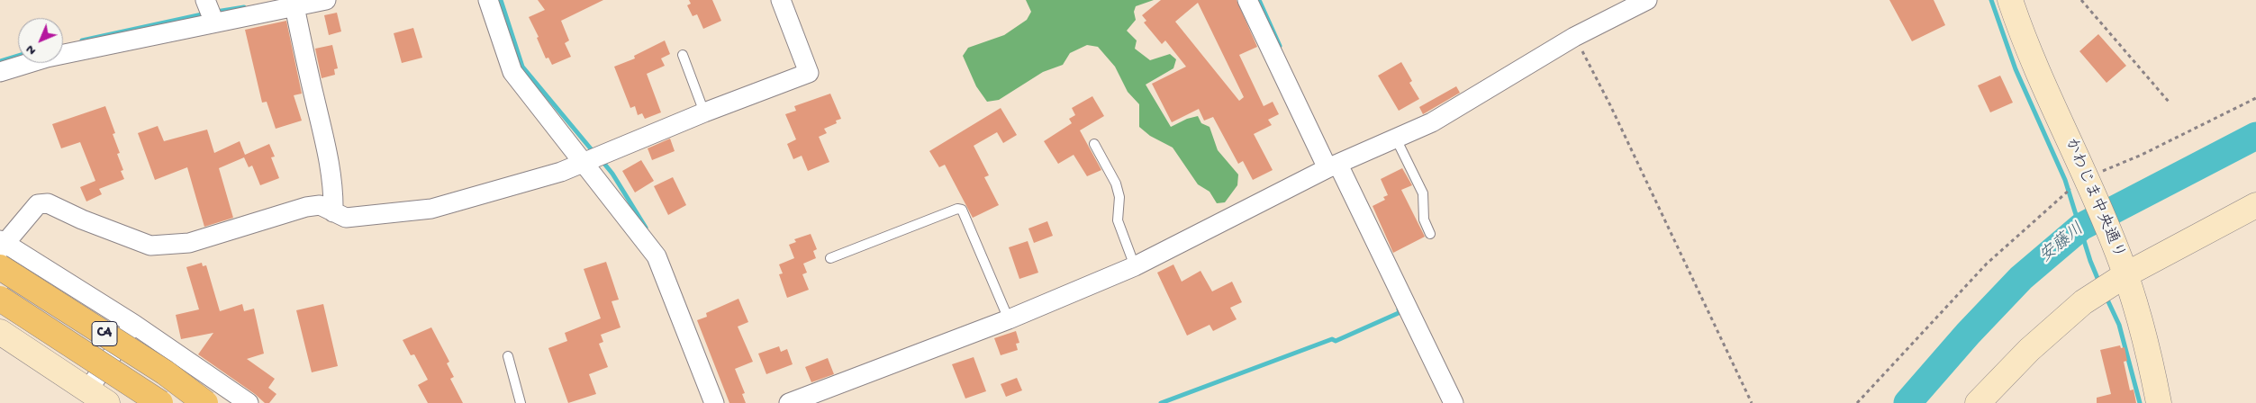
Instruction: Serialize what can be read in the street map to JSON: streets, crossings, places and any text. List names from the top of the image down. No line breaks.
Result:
{"streets":{"highway":["C4"],"street":["かわじま中央通り"]},"water":["安藤川"],"north":"bottom left"}
